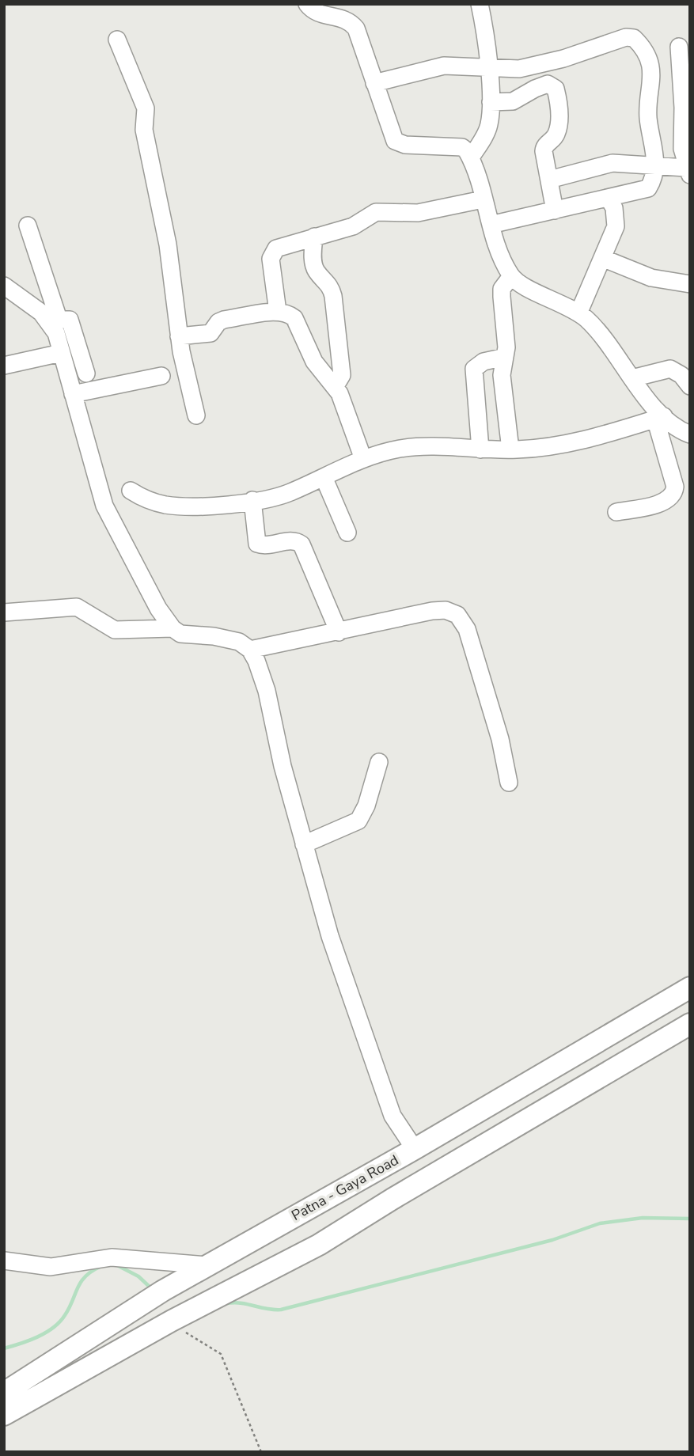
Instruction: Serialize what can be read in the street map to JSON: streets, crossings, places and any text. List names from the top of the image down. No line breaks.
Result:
{"streets":{"main road":["Patna - Gaya Road"]}}
